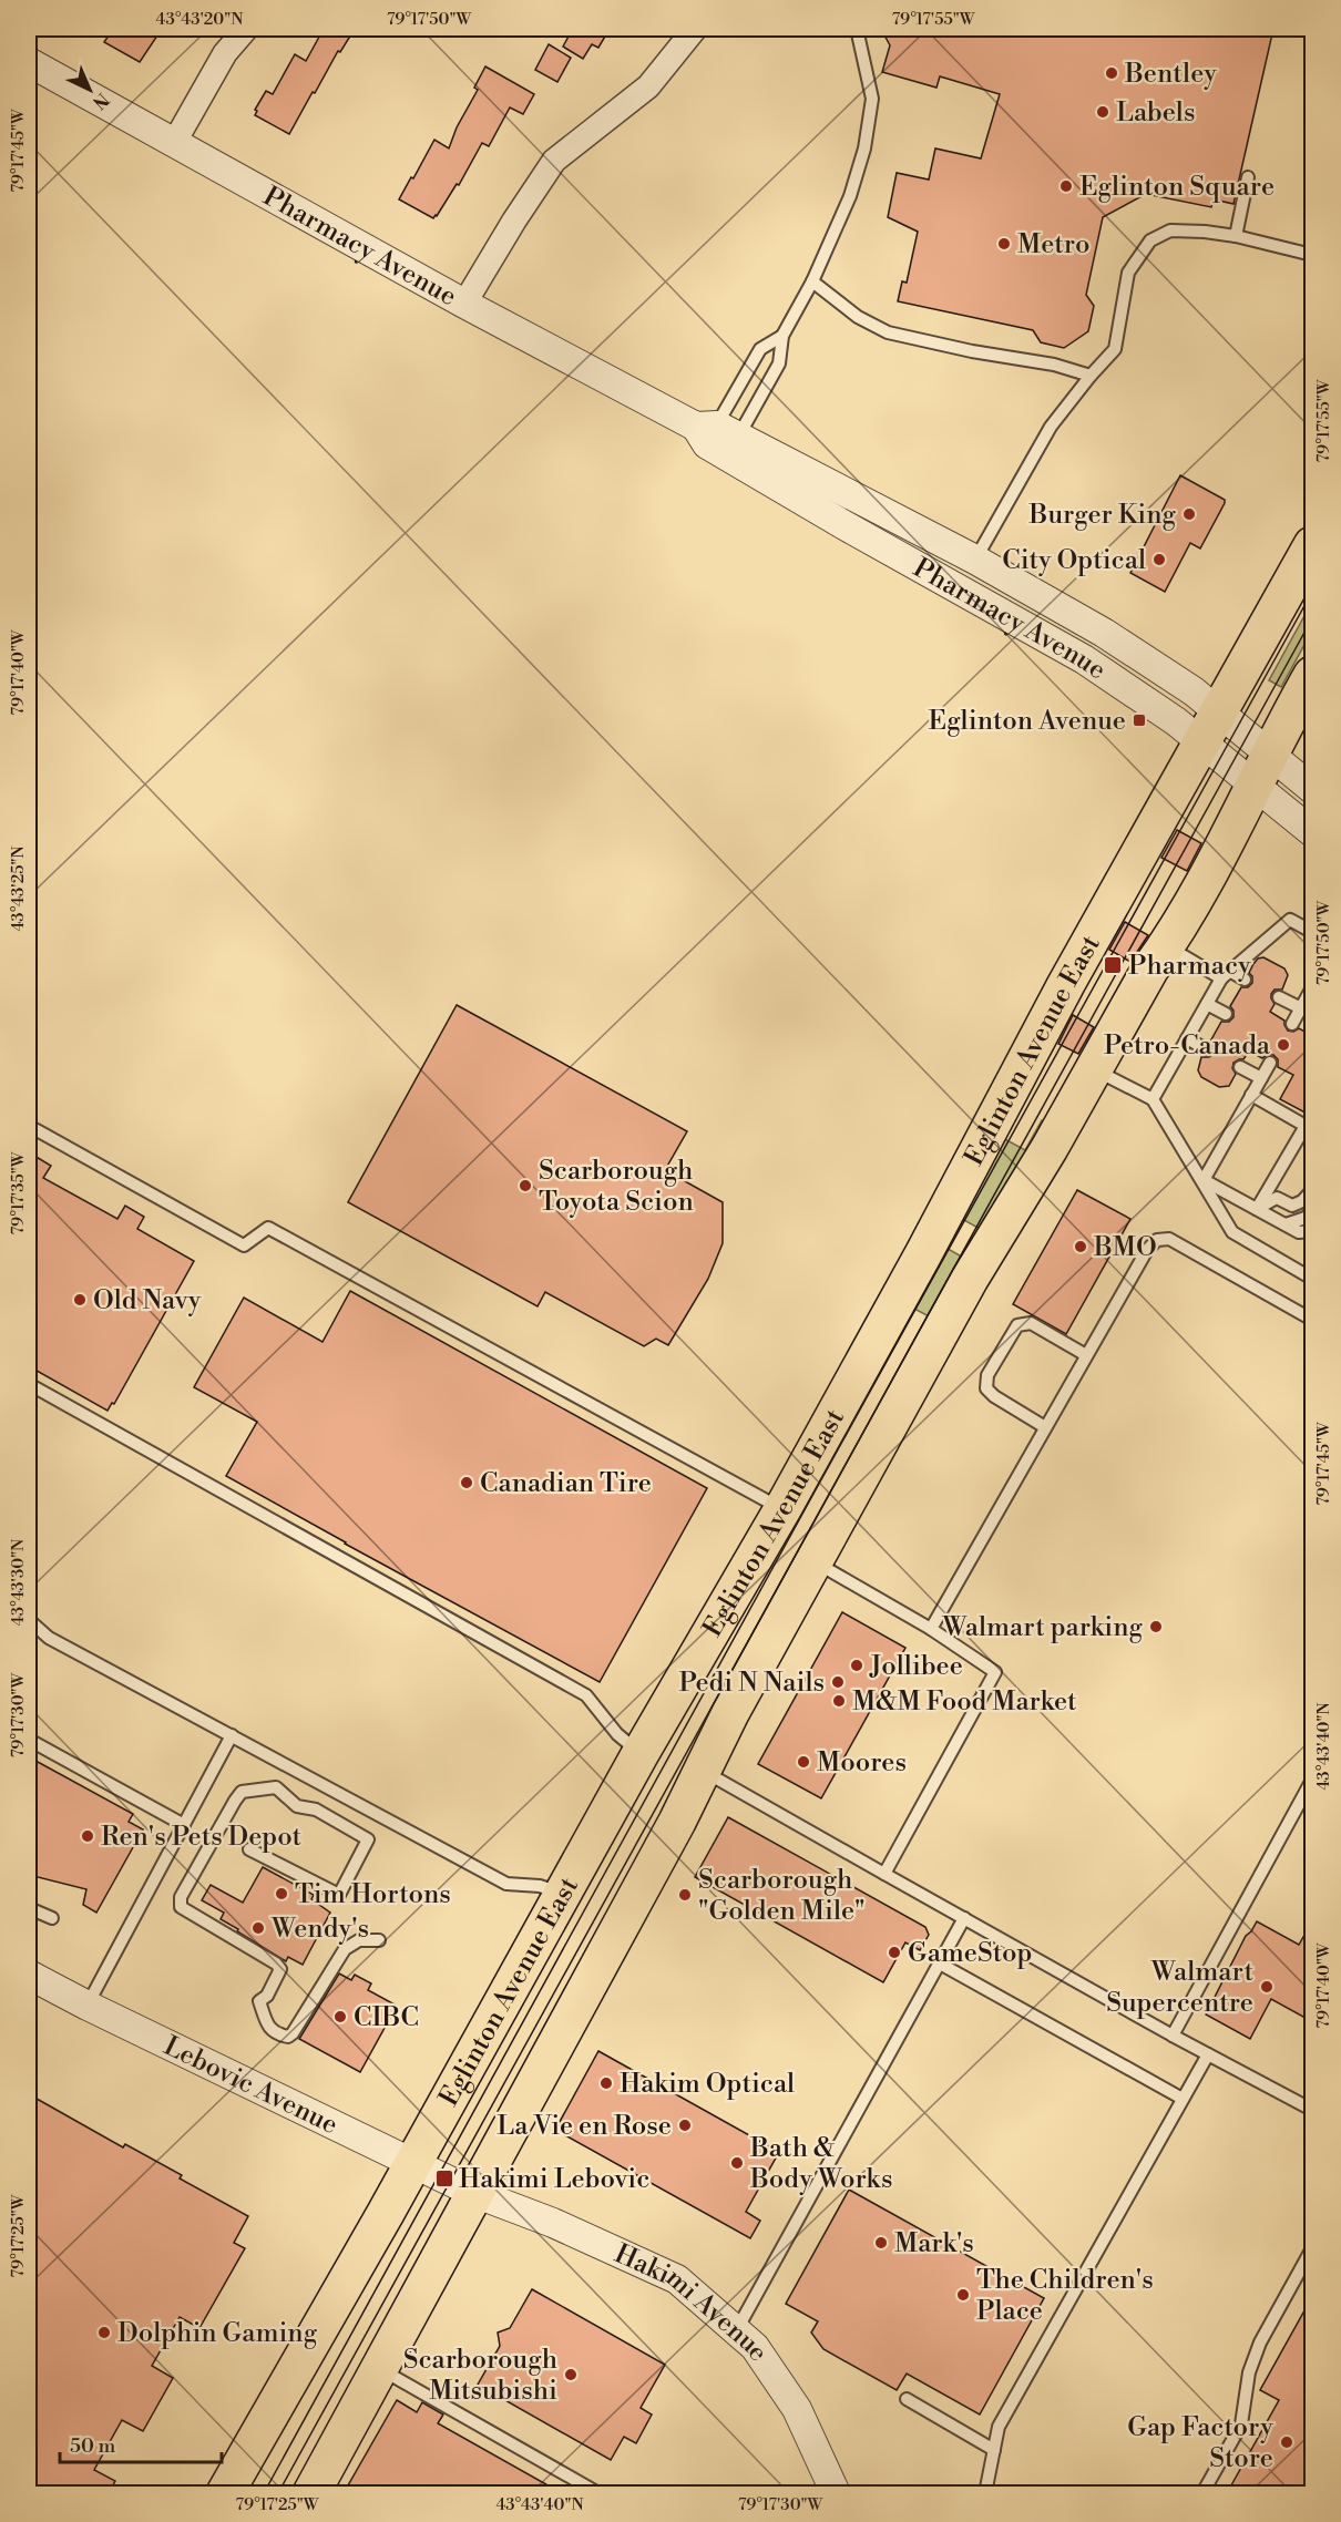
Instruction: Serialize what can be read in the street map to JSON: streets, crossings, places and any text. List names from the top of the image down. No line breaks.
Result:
{"streets":{"main road":["Eglinton Avenue East"],"street":["Pharmacy Avenue","Lebovic Avenue","Hakimi Avenue"]},"crossings":[["Pharmacy Avenue","Eglinton Avenue East"],["Eglinton Avenue East","Lebovic Avenue"],["Eglinton Avenue East","Hakimi Avenue"],["Lebovic Avenue","Hakimi Avenue"]],"places":{"other":["Bentley","Labels","Eglinton Square","Metro","Burger King","City Optical","Petro-Canada","Scarborough Toyota Scion","BMO","Old Navy","Canadian Tire","Walmart parking","Jollibee","Pedi N Nails","M&M Food Market","Moores","Ren's Pets Depot","Tim Hortons","Scarborough \"Golden Mile\"","Wendy's","GameStop","Walmart Supercentre","CIBC","Hakim Optical","La Vie en Rose","Bath & Body Works","Mark's","The Children's Place","Dolphin Gaming","Scarborough Mitsubishi","Gap Factory Store"],"transit":["Eglinton Avenue","Pharmacy","Hakimi Lebovic"]},"scale_bar":"50 m","north":"bottom right","coordinates":["43°43'20\"N","79°17'50\"W","79°17'55\"W","79°17'45\"W","79°17'40\"W","43°43'25\"N","79°17'35\"W","43°43'30\"N","79°17'30\"W","43°43'40\"N","79°17'25\"W"]}
